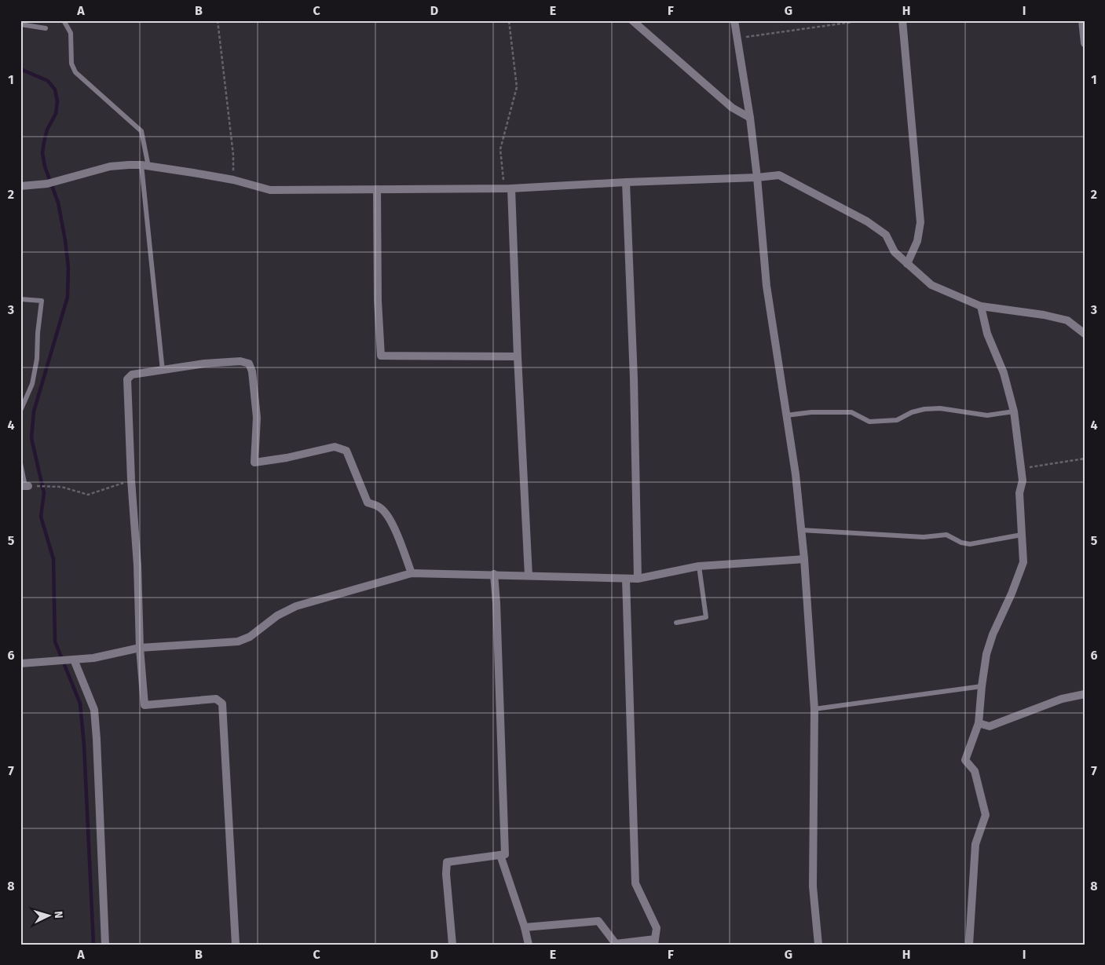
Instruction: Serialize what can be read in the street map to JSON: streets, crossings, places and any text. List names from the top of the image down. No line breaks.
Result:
{"north":"right","grid":{"columns":["A","B","C","D","E","F","G","H","I"],"rows":["1","2","3","4","5","6","7","8"]}}
